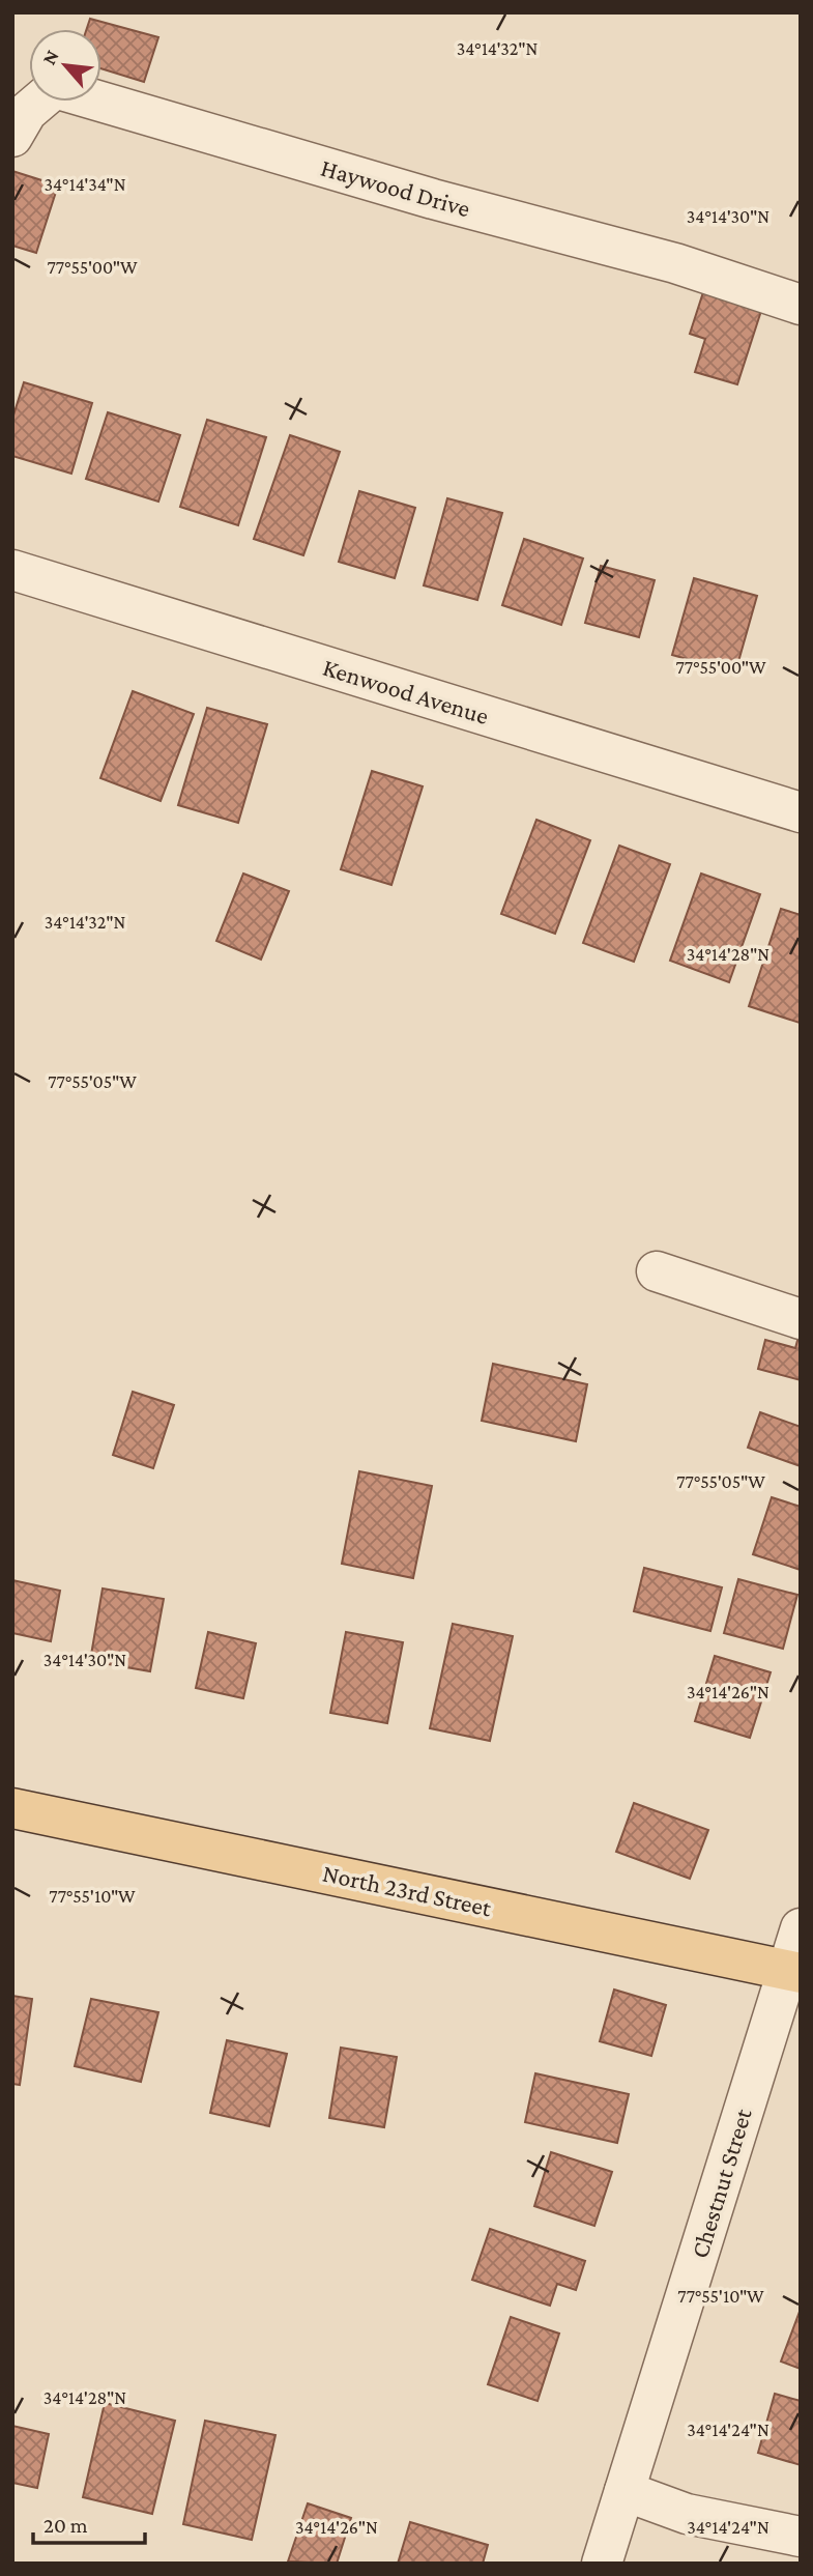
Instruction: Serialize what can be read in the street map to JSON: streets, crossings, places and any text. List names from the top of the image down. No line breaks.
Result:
{"streets":{"main road":["North 23rd Street"],"street":["Haywood Drive","Kenwood Avenue","Chestnut Street"]},"crossings":[["North 23rd Street","Chestnut Street"]],"scale_bar":"20 m","north":"top left","coordinates":["34°14'32\"N","34°14'34\"N","34°14'30\"N","77°55'00\"W","34°14'28\"N","77°55'05\"W","34°14'26\"N","77°55'10\"W","34°14'24\"N"]}
